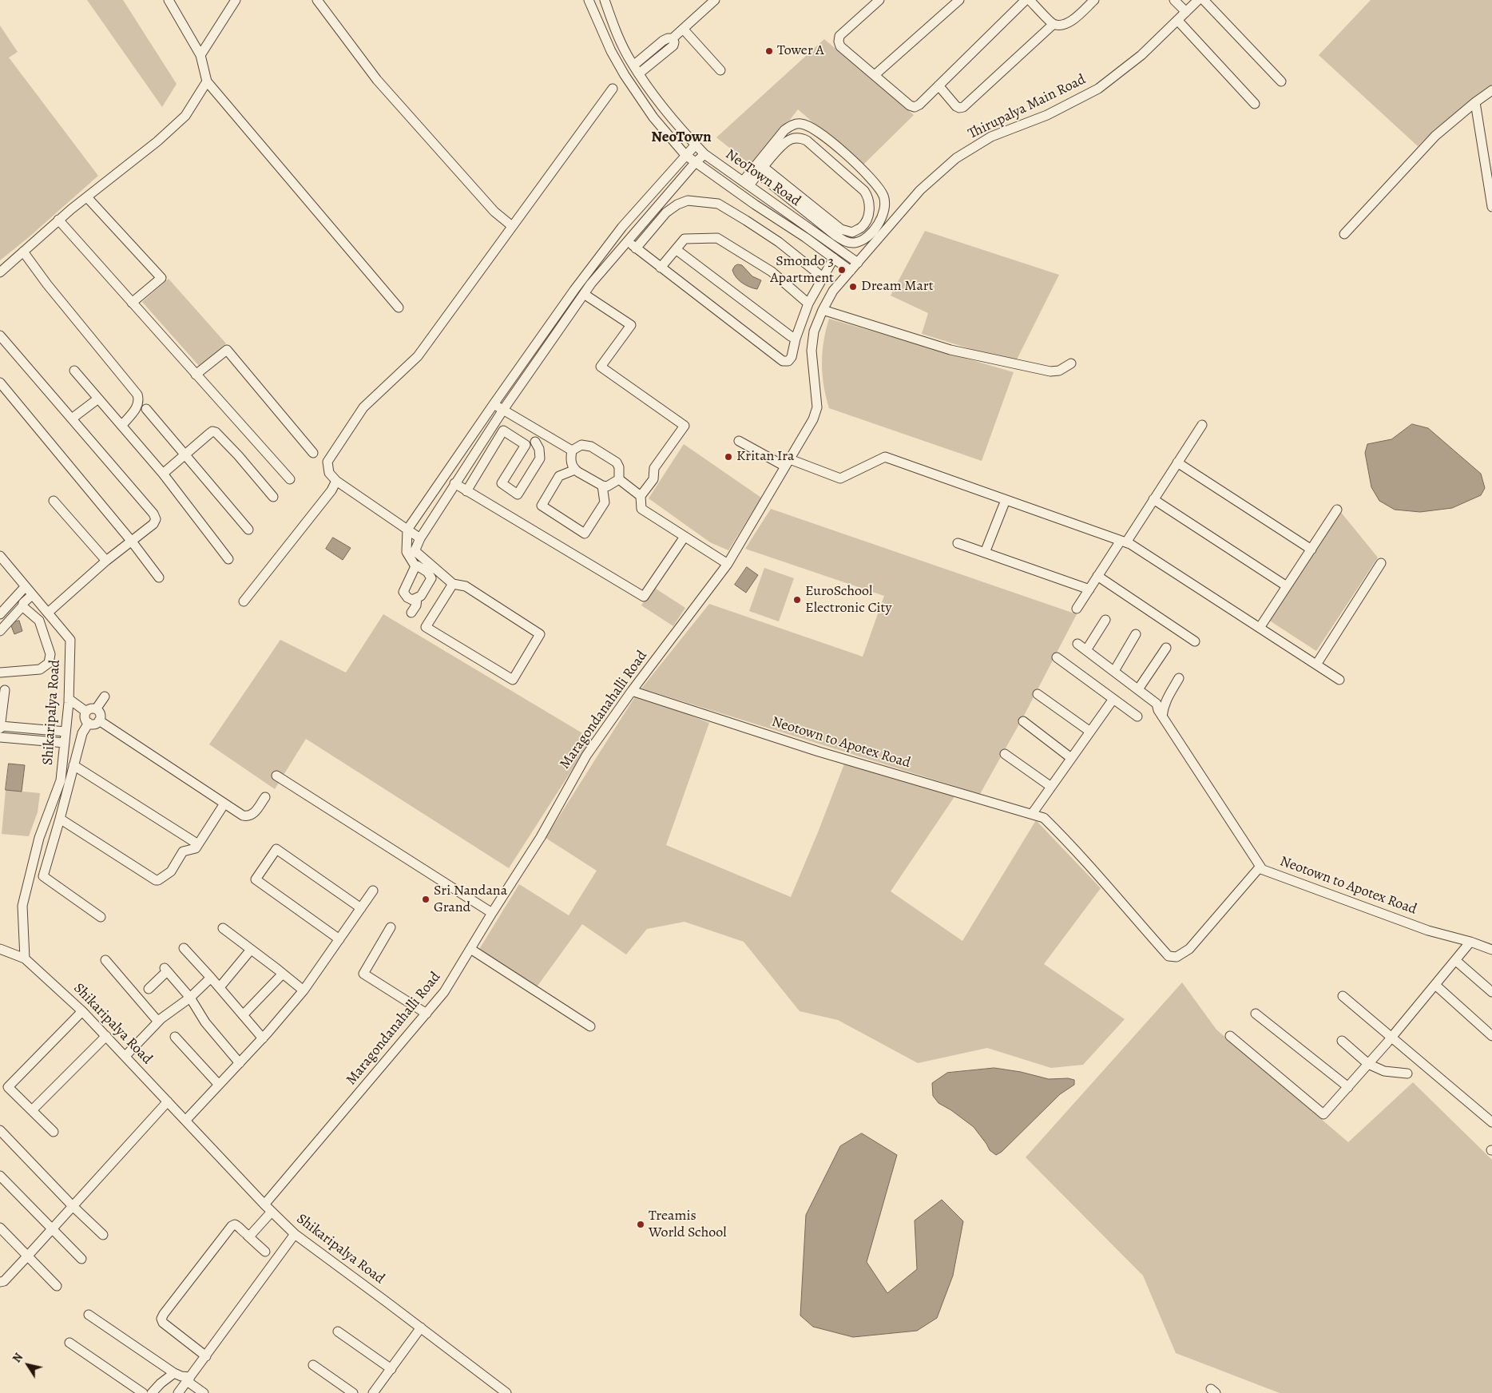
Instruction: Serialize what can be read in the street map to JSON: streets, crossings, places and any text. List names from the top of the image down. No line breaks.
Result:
{"streets":{"street":["Thirupalya Main Road","NeoTown Road","Maragondanahalli Road","Shikaripalya Road","Neotown to Apotex Road"]},"crossings":[["Thirupalya Main Road","NeoTown Road"],["Thirupalya Main Road","Maragondanahalli Road"],["NeoTown Road","Maragondanahalli Road"],["Maragondanahalli Road","Shikaripalya Road"],["Maragondanahalli Road","Neotown to Apotex Road"]],"districts":["NeoTown"],"places":["Tower A","Smondo 3 Apartment","Dream Mart","Kritan Ira","EuroSchool Electronic City","Sri Nandana Grand","Treamis World School"],"north":"top left"}
